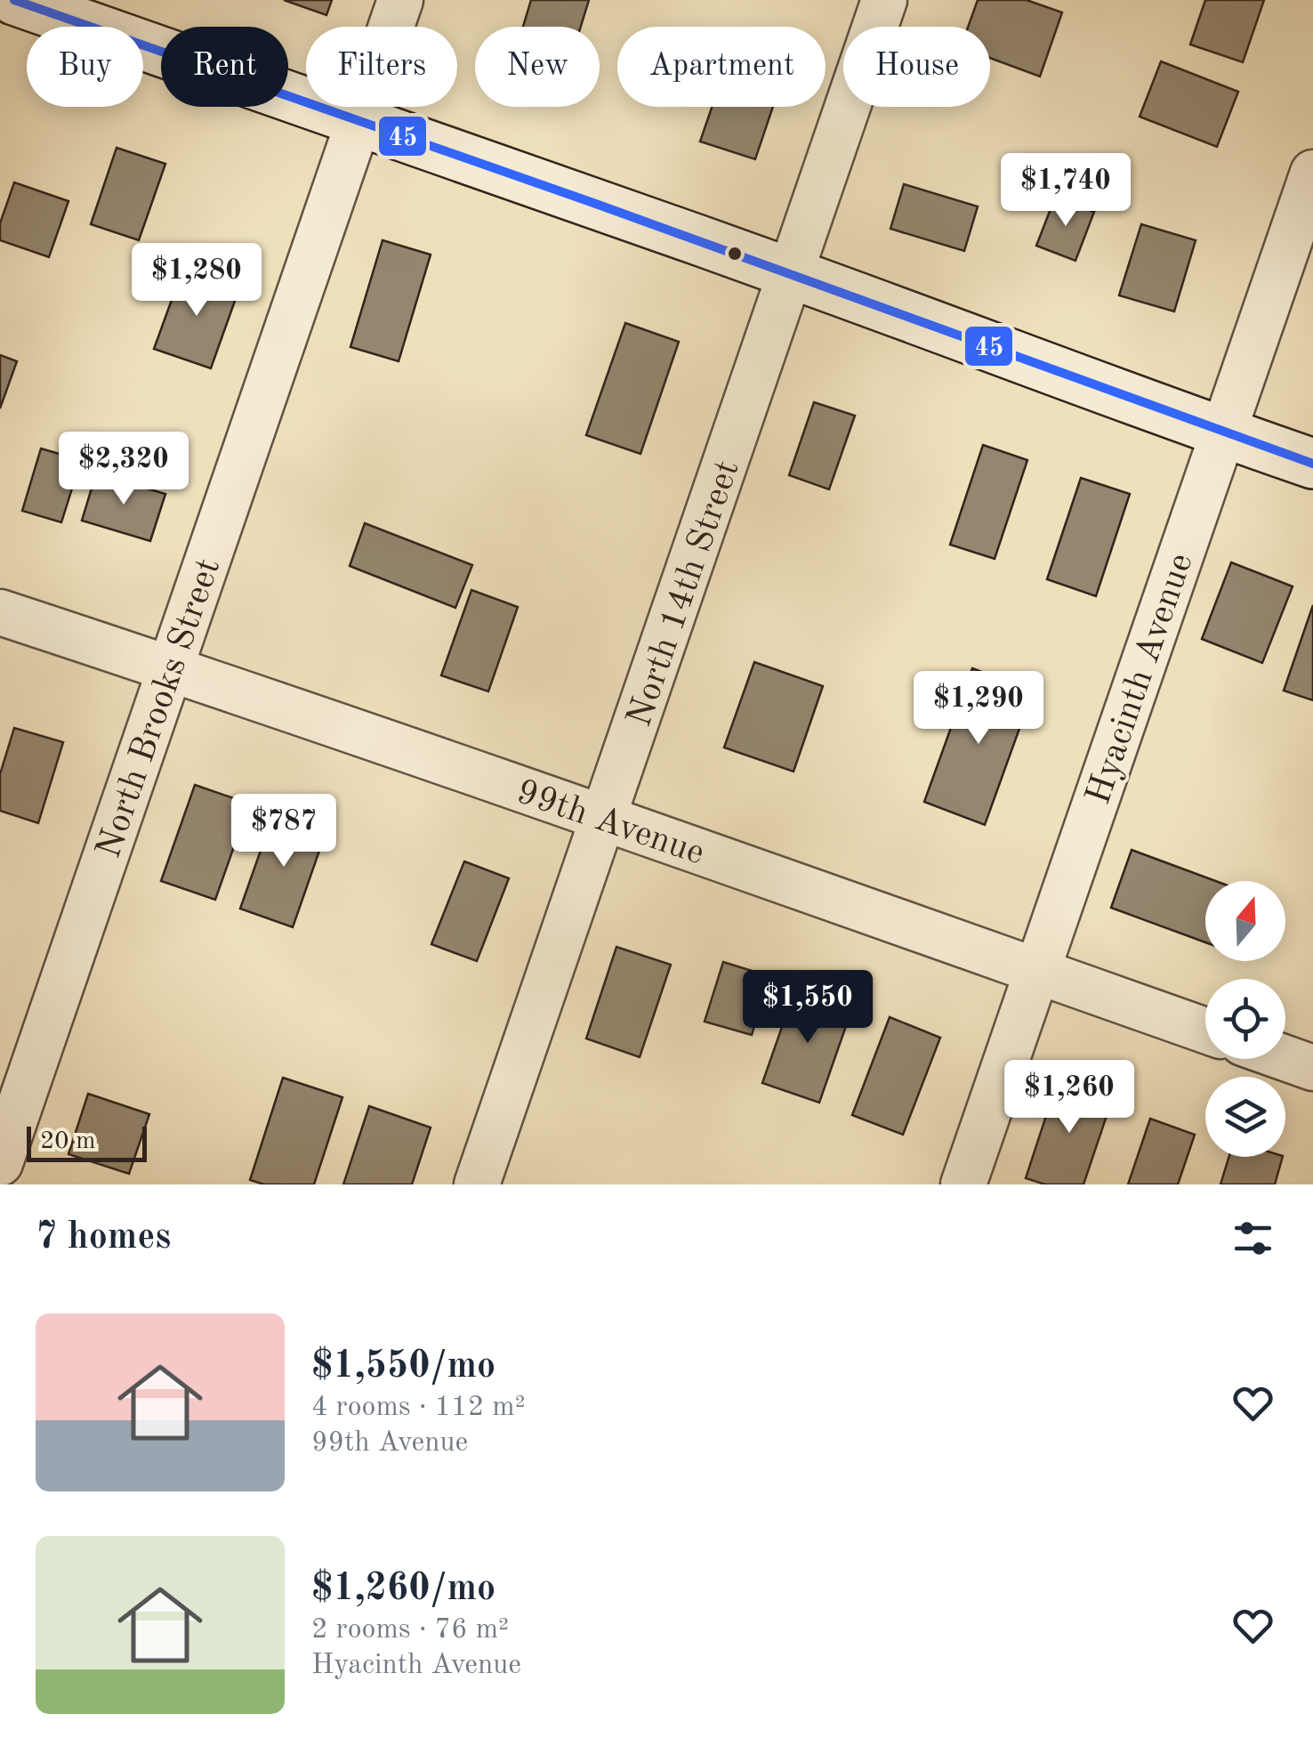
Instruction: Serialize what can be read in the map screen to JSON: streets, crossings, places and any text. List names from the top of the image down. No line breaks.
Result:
{"streets":{"street":["North 14th Street","Hyacinth Avenue","North Brooks Street","99th Avenue"]},"crossings":[["North 14th Street","99th Avenue"],["Hyacinth Avenue","99th Avenue"],["North Brooks Street","99th Avenue"]],"lines":["transit line 45"],"scale_bar":"20 m","north":"top","page":{"chip":["Buy","Rent","Filters","New","Apartment","House"],"price":["$1,740","$1,280","$2,320","$1,290","$787","$1,550","$1,260"],"scale":"20 m","heading":"7 homes","list":[{"name":"$1,550/mo","note":"4 rooms · 112 m² · 99th Avenue"},{"name":"$1,260/mo","note":"2 rooms · 76 m² · Hyacinth Avenue"}]}}
